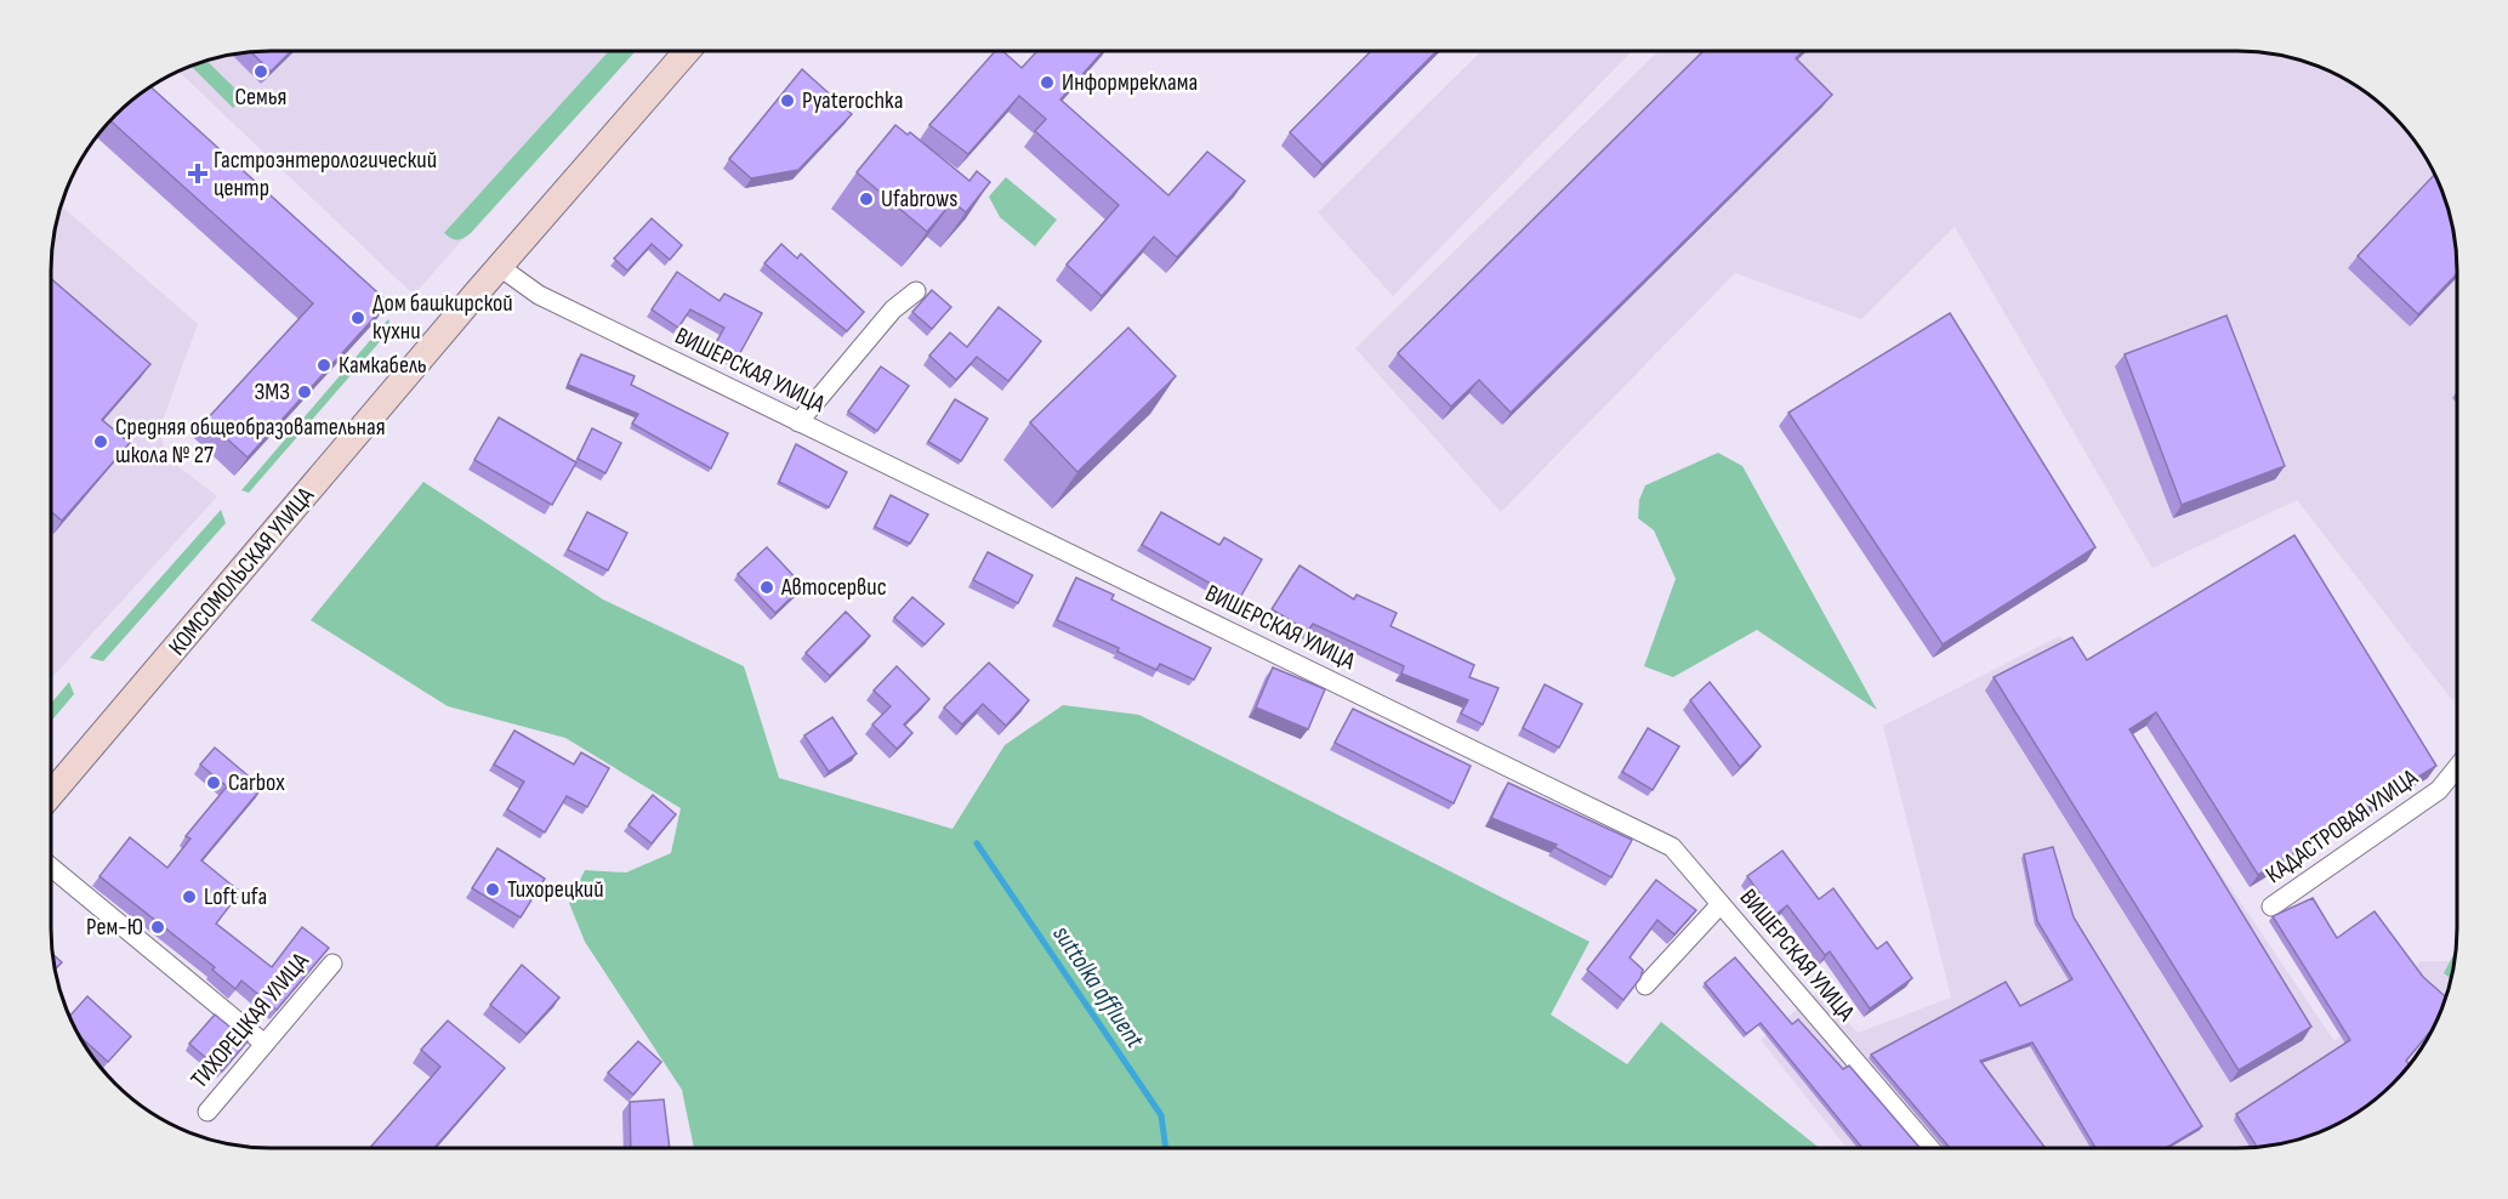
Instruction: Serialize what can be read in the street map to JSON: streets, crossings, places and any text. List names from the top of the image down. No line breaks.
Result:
{"streets":{"main road":["КОМСОМОЛЬСКАЯ УЛИЦА"],"street":["ВИШЕРСКАЯ УЛИЦА","КАДАСТРОВАЯ УЛИЦА","ТИХОРЕЦКАЯ УЛИЦА"]},"crossings":[["ВИШЕРСКАЯ УЛИЦА","КОМСОМОЛЬСКАЯ УЛИЦА"]],"water":["suttolka affluent"],"places":{"other":["Семья","Информреклама","Pyaterochka","Ufabrows","Дом башкирской кухни","Камкабель","ЗМЗ","Средняя общеобразовательная школа № 27","Автосервис","Carbox","Тихорецкий","Loft ufa","Рем-Ю"],"health":["Гастроэнтерологический центр"]}}
